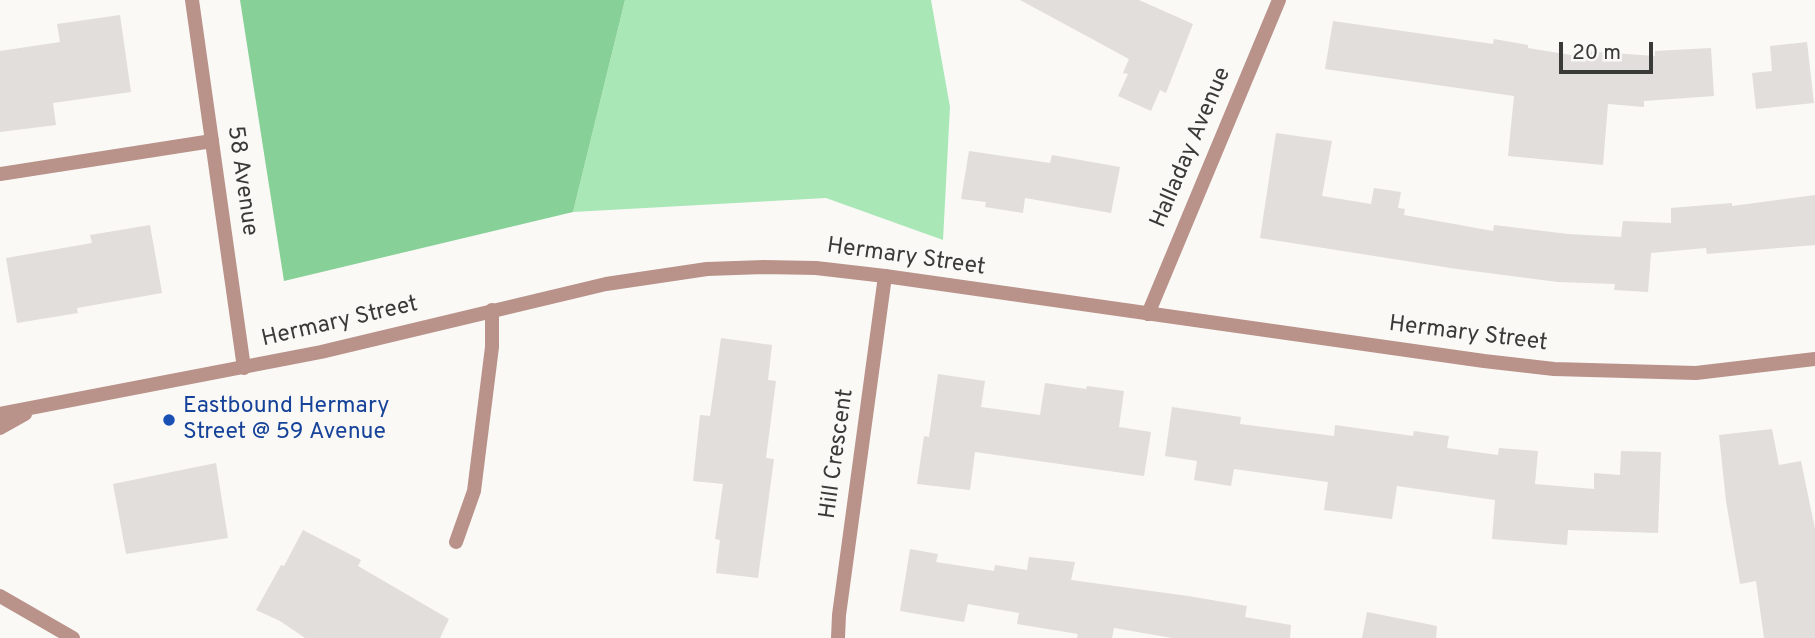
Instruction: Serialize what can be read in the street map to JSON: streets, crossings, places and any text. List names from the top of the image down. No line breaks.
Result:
{"streets":{"street":["Halladay Avenue","58 Avenue","Hermary Street","Hill Crescent"]},"crossings":[["Halladay Avenue","Hermary Street"],["58 Avenue","Hermary Street"],["Hermary Street","Hill Crescent"]],"places":["Eastbound Hermary Street @ 59 Avenue"],"scale_bar":"20 m"}
